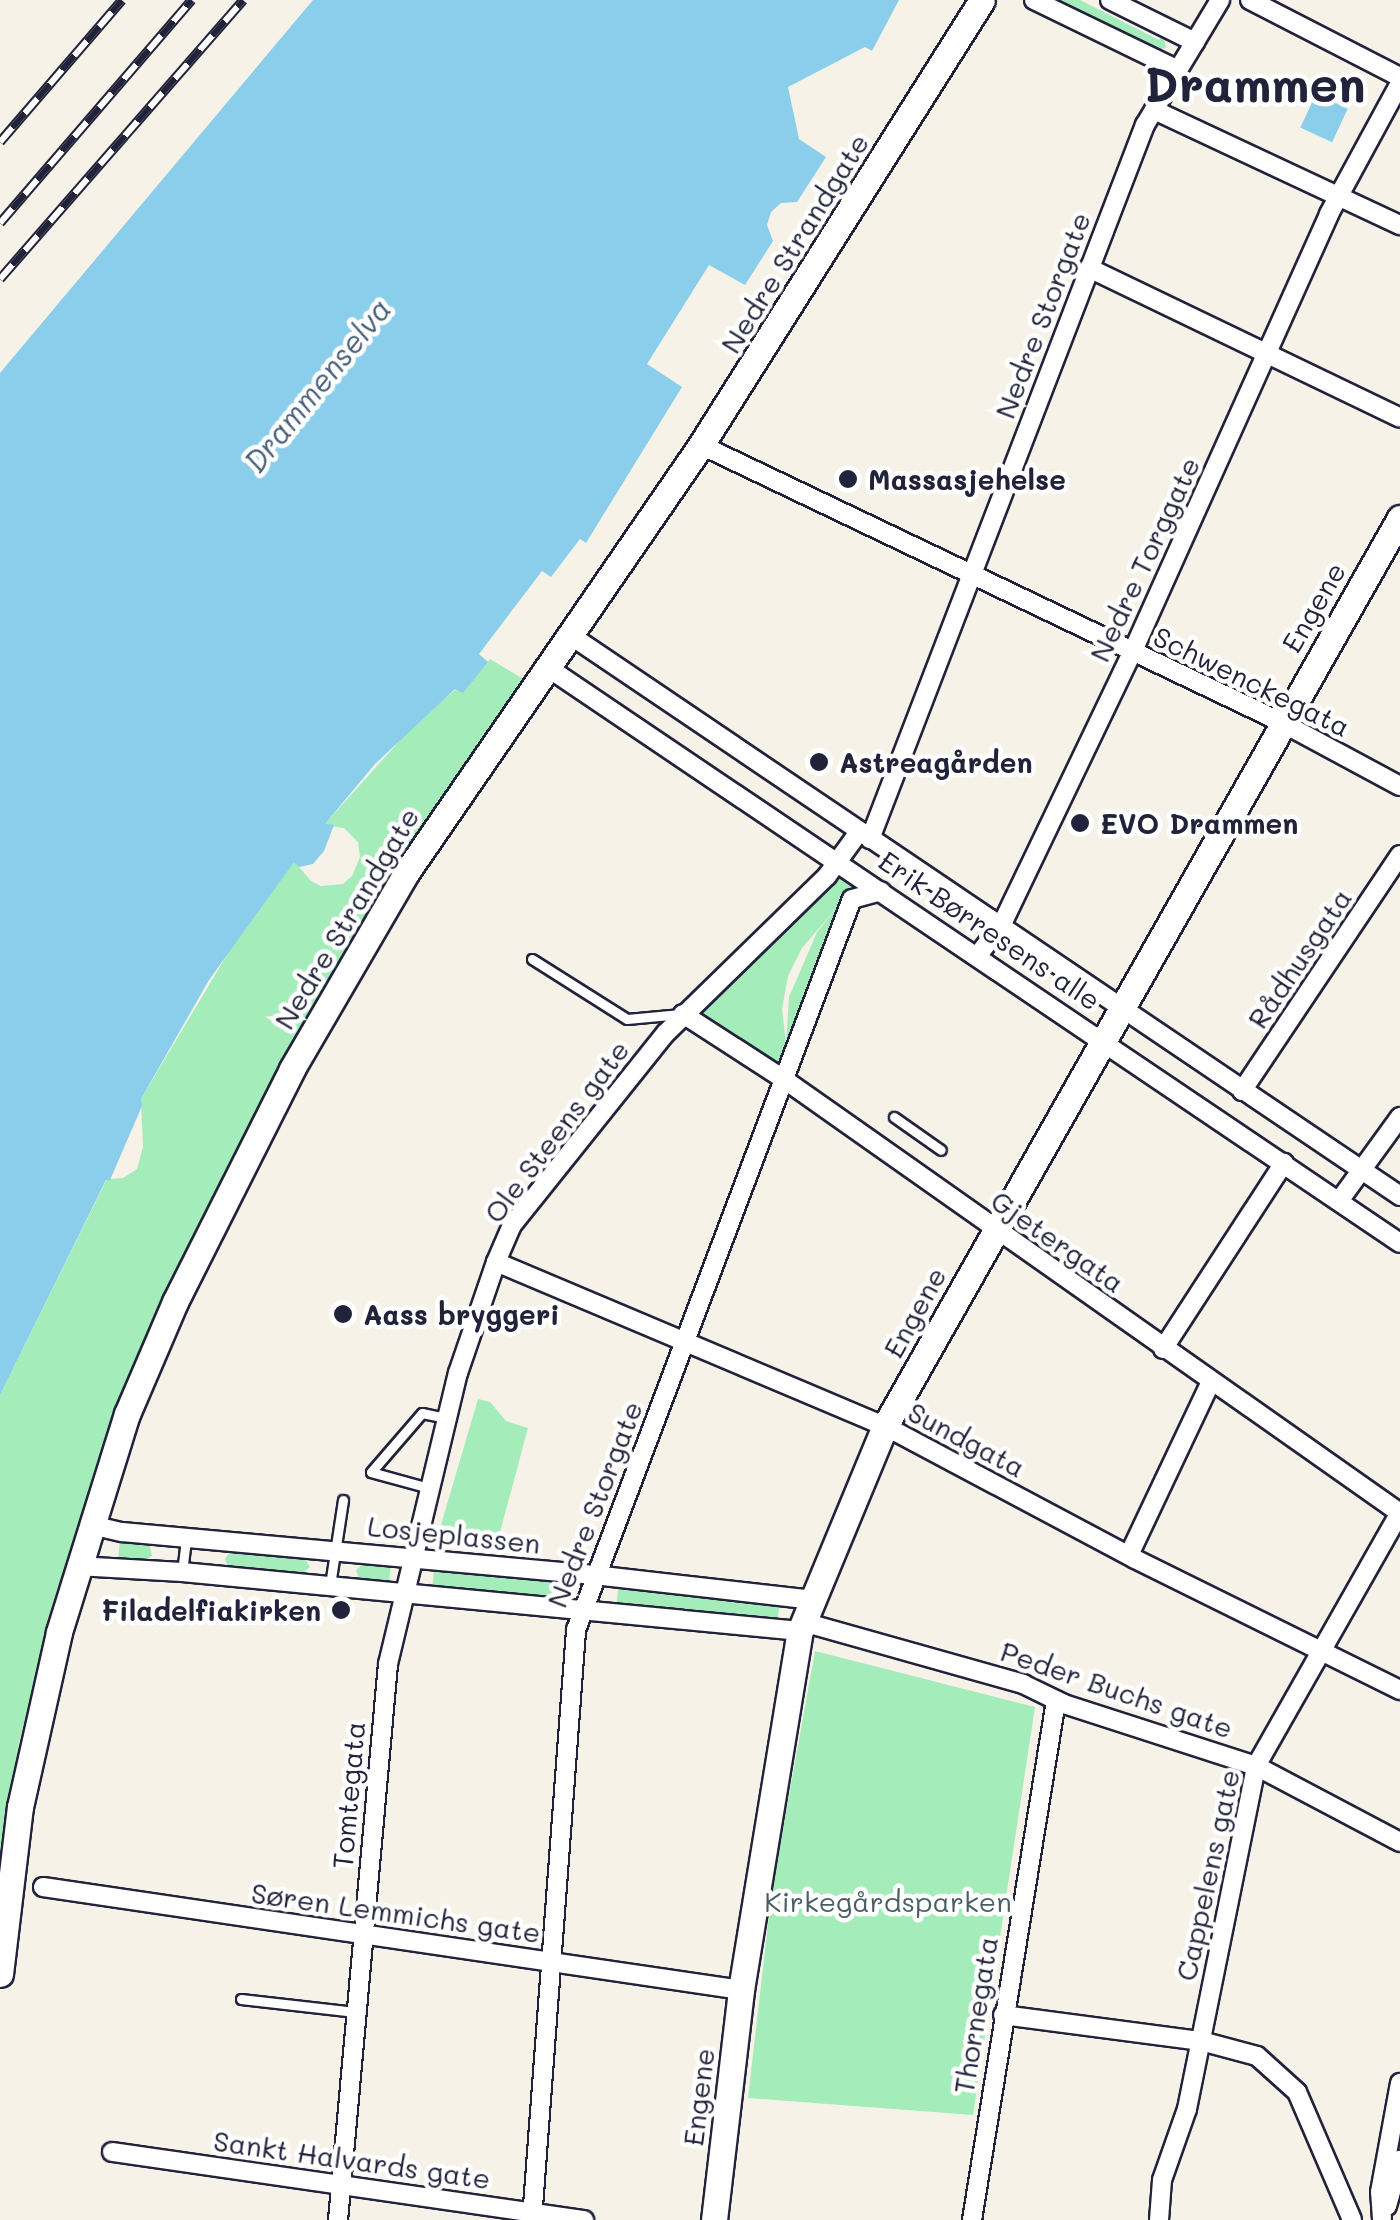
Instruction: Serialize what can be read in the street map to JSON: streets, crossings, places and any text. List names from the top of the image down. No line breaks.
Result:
{"streets":{"street":["Nedre Strandgate","Nedre Storgate","Nedre Torggate","Engene","Schwenckegata","Erik Børresens alle","Rådhusgata","Ole Steens gate","Gjetergata","Sundgata","Losjeplassen","Peder Buchs gate","Tomtegata","Cappelens gate","Søren Lemmichs gate","Thornegata","Sankt Halvards gate"]},"crossings":[["Nedre Strandgate","Schwenckegata"],["Nedre Strandgate","Erik Børresens alle"],["Nedre Strandgate","Losjeplassen"],["Nedre Storgate","Schwenckegata"],["Nedre Storgate","Erik Børresens alle"],["Nedre Storgate","Ole Steens gate"],["Nedre Storgate","Gjetergata"],["Nedre Storgate","Sundgata"],["Nedre Storgate","Losjeplassen"],["Nedre Storgate","Søren Lemmichs gate"],["Nedre Storgate","Sankt Halvards gate"],["Nedre Torggate","Schwenckegata"],["Nedre Torggate","Erik Børresens alle"],["Engene","Schwenckegata"],["Engene","Erik Børresens alle"],["Engene","Gjetergata"],["Engene","Sundgata"],["Engene","Losjeplassen"],["Engene","Peder Buchs gate"],["Engene","Søren Lemmichs gate"],["Erik Børresens alle","Rådhusgata"],["Erik Børresens alle","Ole Steens gate"],["Ole Steens gate","Gjetergata"],["Ole Steens gate","Sundgata"],["Ole Steens gate","Losjeplassen"],["Ole Steens gate","Tomtegata"],["Gjetergata","Cappelens gate"],["Sundgata","Cappelens gate"],["Losjeplassen","Peder Buchs gate"],["Losjeplassen","Tomtegata"],["Peder Buchs gate","Cappelens gate"],["Peder Buchs gate","Thornegata"],["Tomtegata","Søren Lemmichs gate"],["Tomtegata","Sankt Halvards gate"]],"districts":["Drammen"],"water":["Drammenselva"],"parks":["Kirkegårdsparken"],"places":["Massasjehelse","Astreagården","EVO Drammen","Aass bryggeri","Filadelfiakirken"]}
